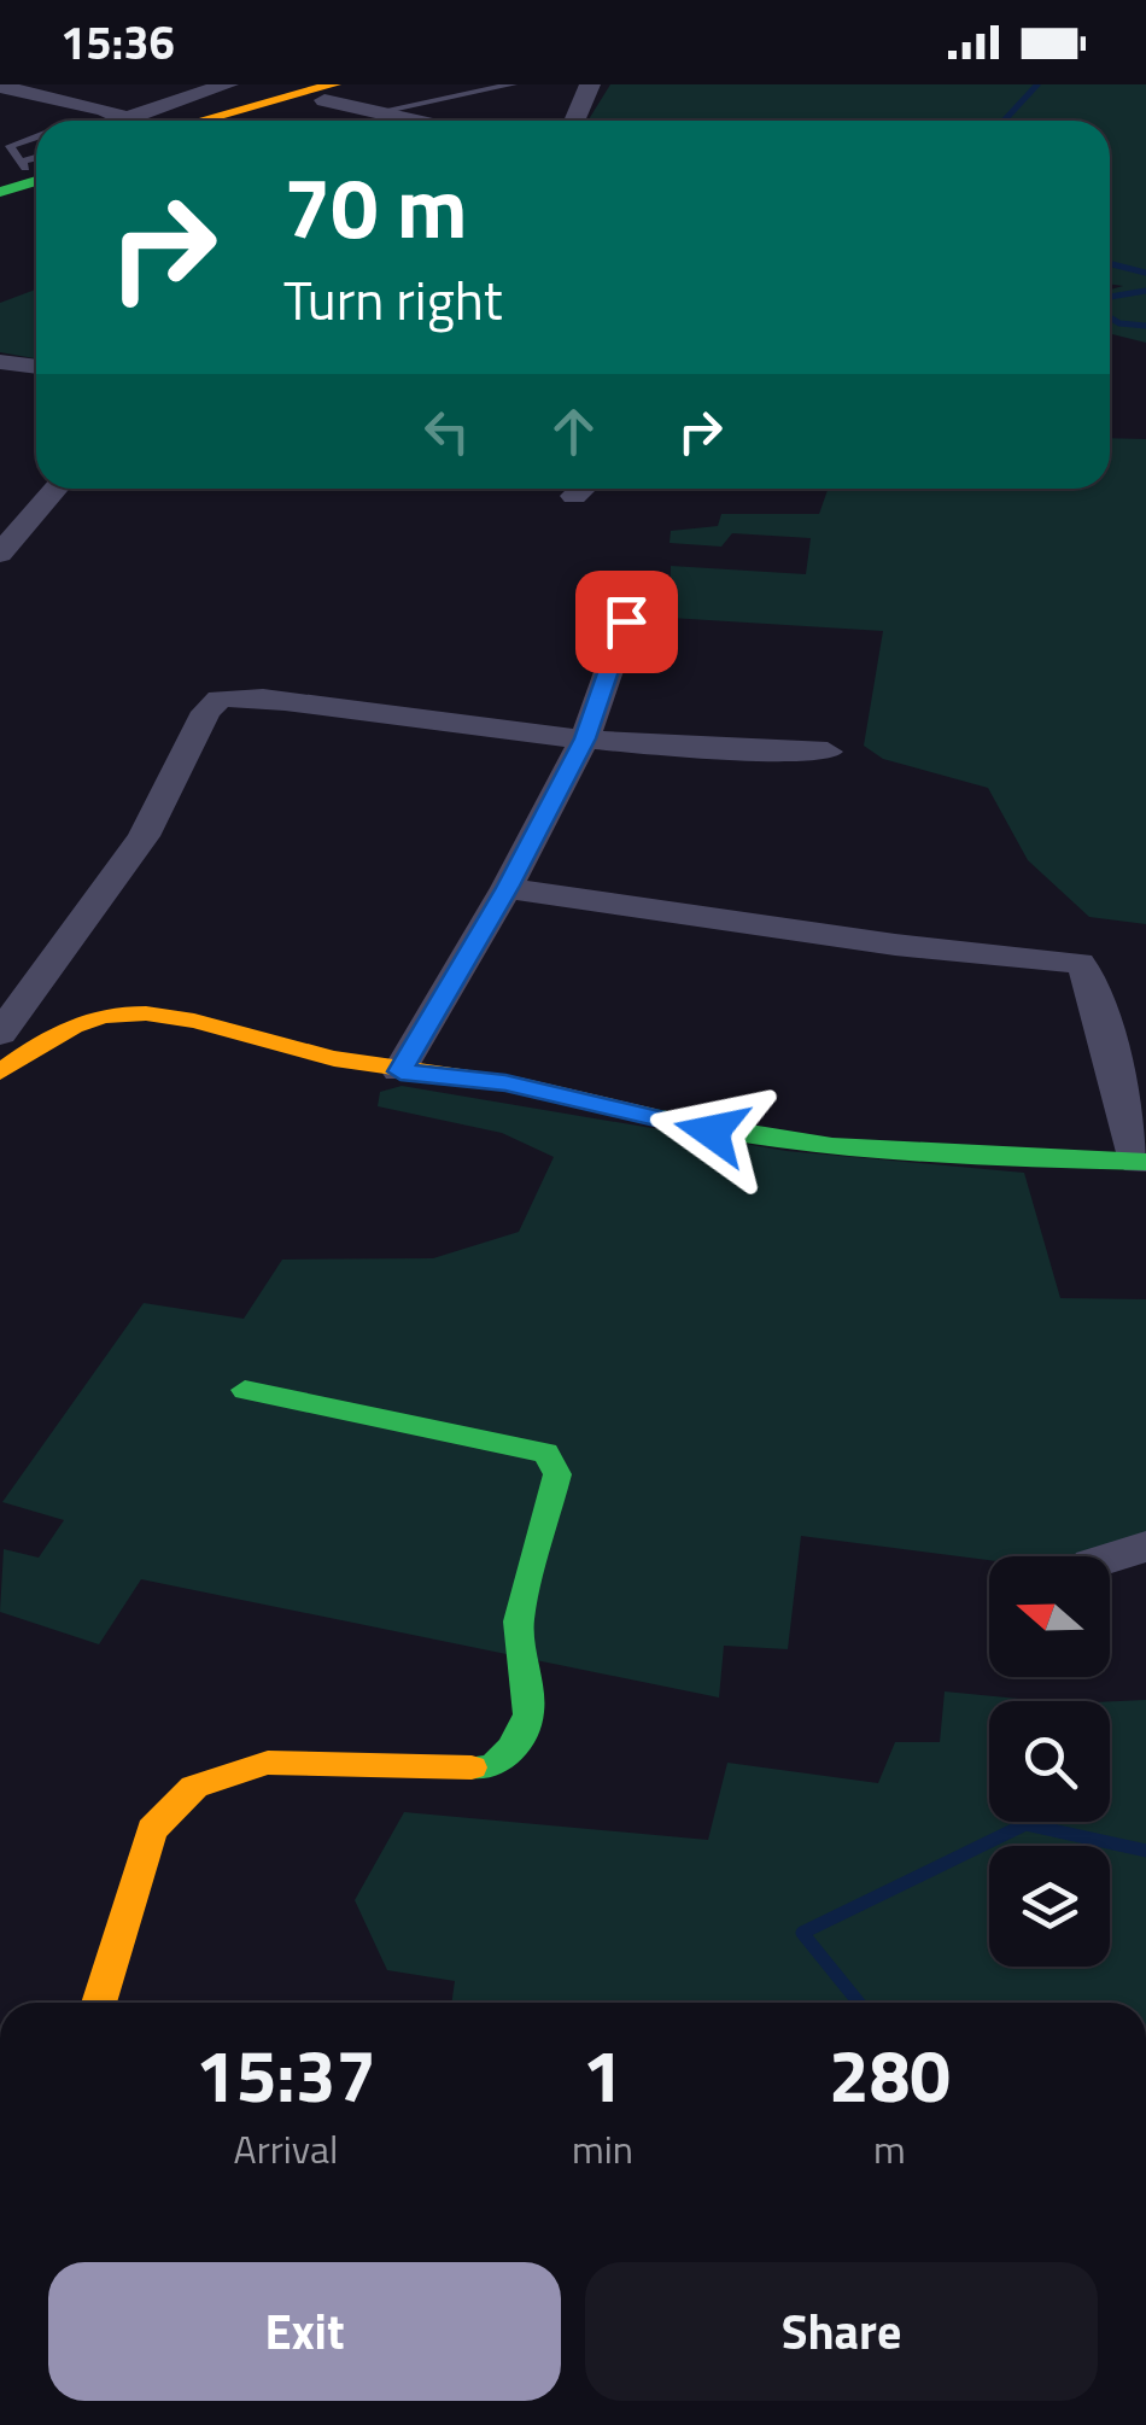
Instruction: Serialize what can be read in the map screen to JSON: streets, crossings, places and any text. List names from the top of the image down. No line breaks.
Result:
{"north":"left","page":{"status":"15:36","turn":["70 m","Turn right"],"eta":["15:37","Arrival","1","min","280","m"],"buttons":["Exit","Share"]}}
